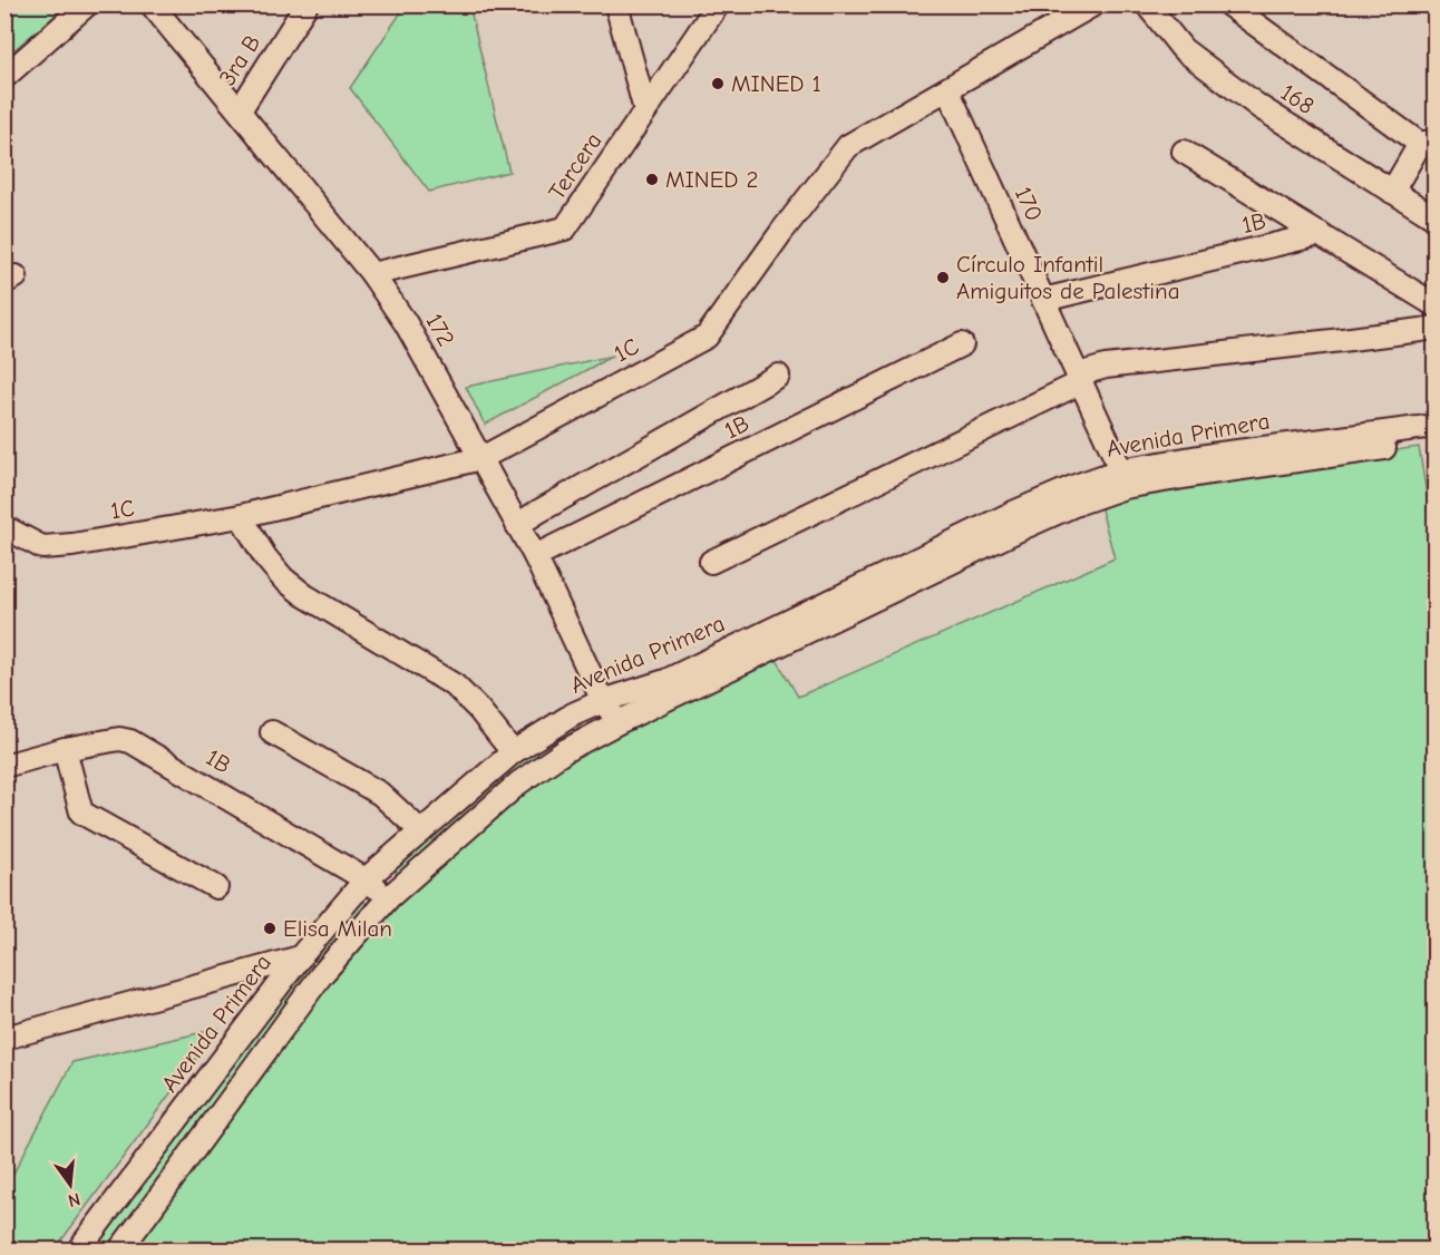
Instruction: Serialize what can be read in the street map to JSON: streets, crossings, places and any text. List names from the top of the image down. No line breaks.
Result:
{"streets":{"street":["3ra B","168","Tercera","170","1B","172","1C","Avenida Primera"]},"crossings":[["3ra B","172"],["Tercera","172"],["170","1B"],["170","1C"],["170","Avenida Primera"],["1B","172"],["1B","Avenida Primera"],["172","1C"],["172","Avenida Primera"]],"places":["MINED 1","MINED 2","Círculo Infantil Amiguitos de Palestina","Elisa Milan"],"north":"bottom"}
